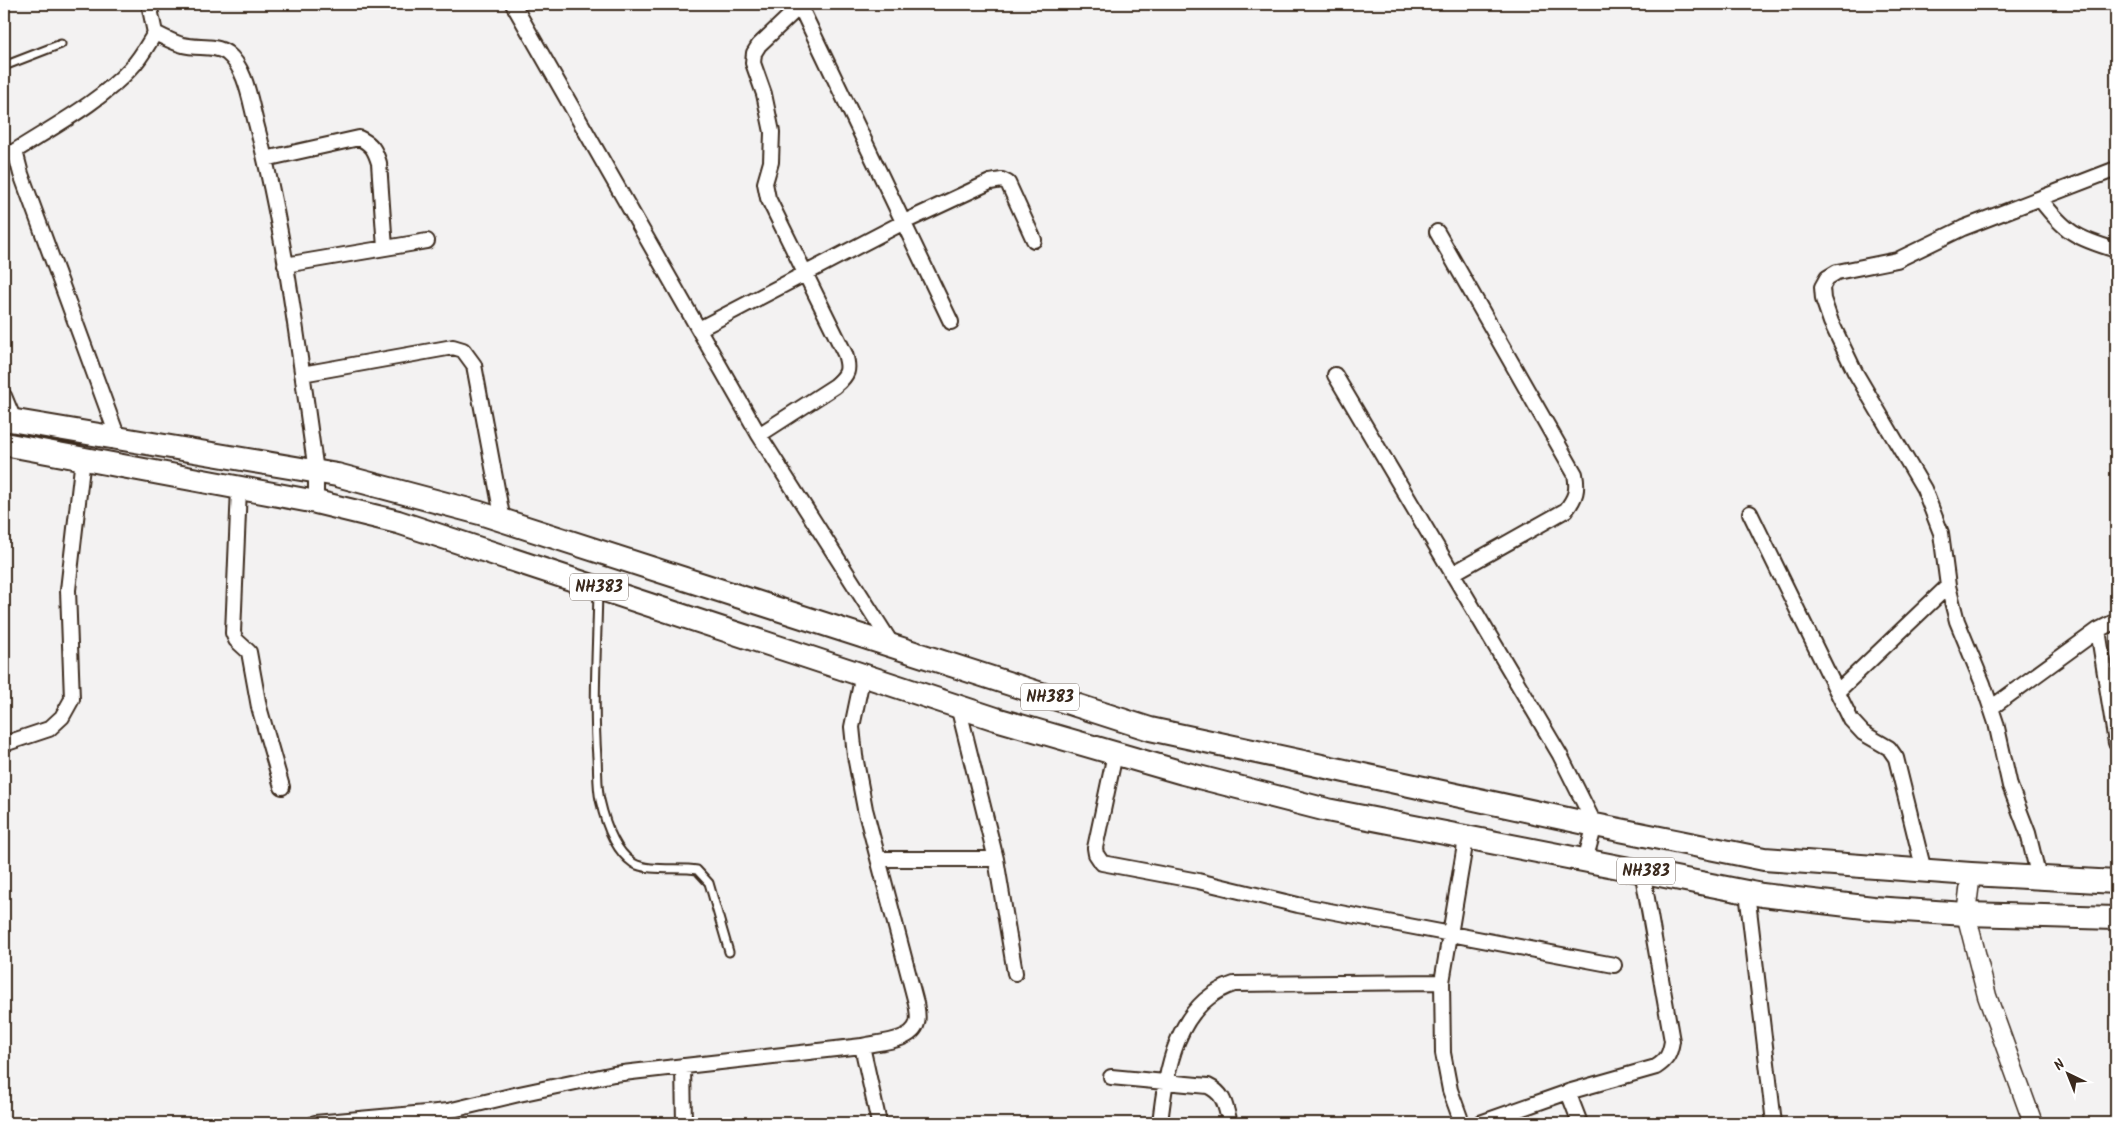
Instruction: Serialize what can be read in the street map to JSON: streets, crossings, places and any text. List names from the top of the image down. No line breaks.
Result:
{"streets":{"highway":["NH383"]},"north":"top left"}
